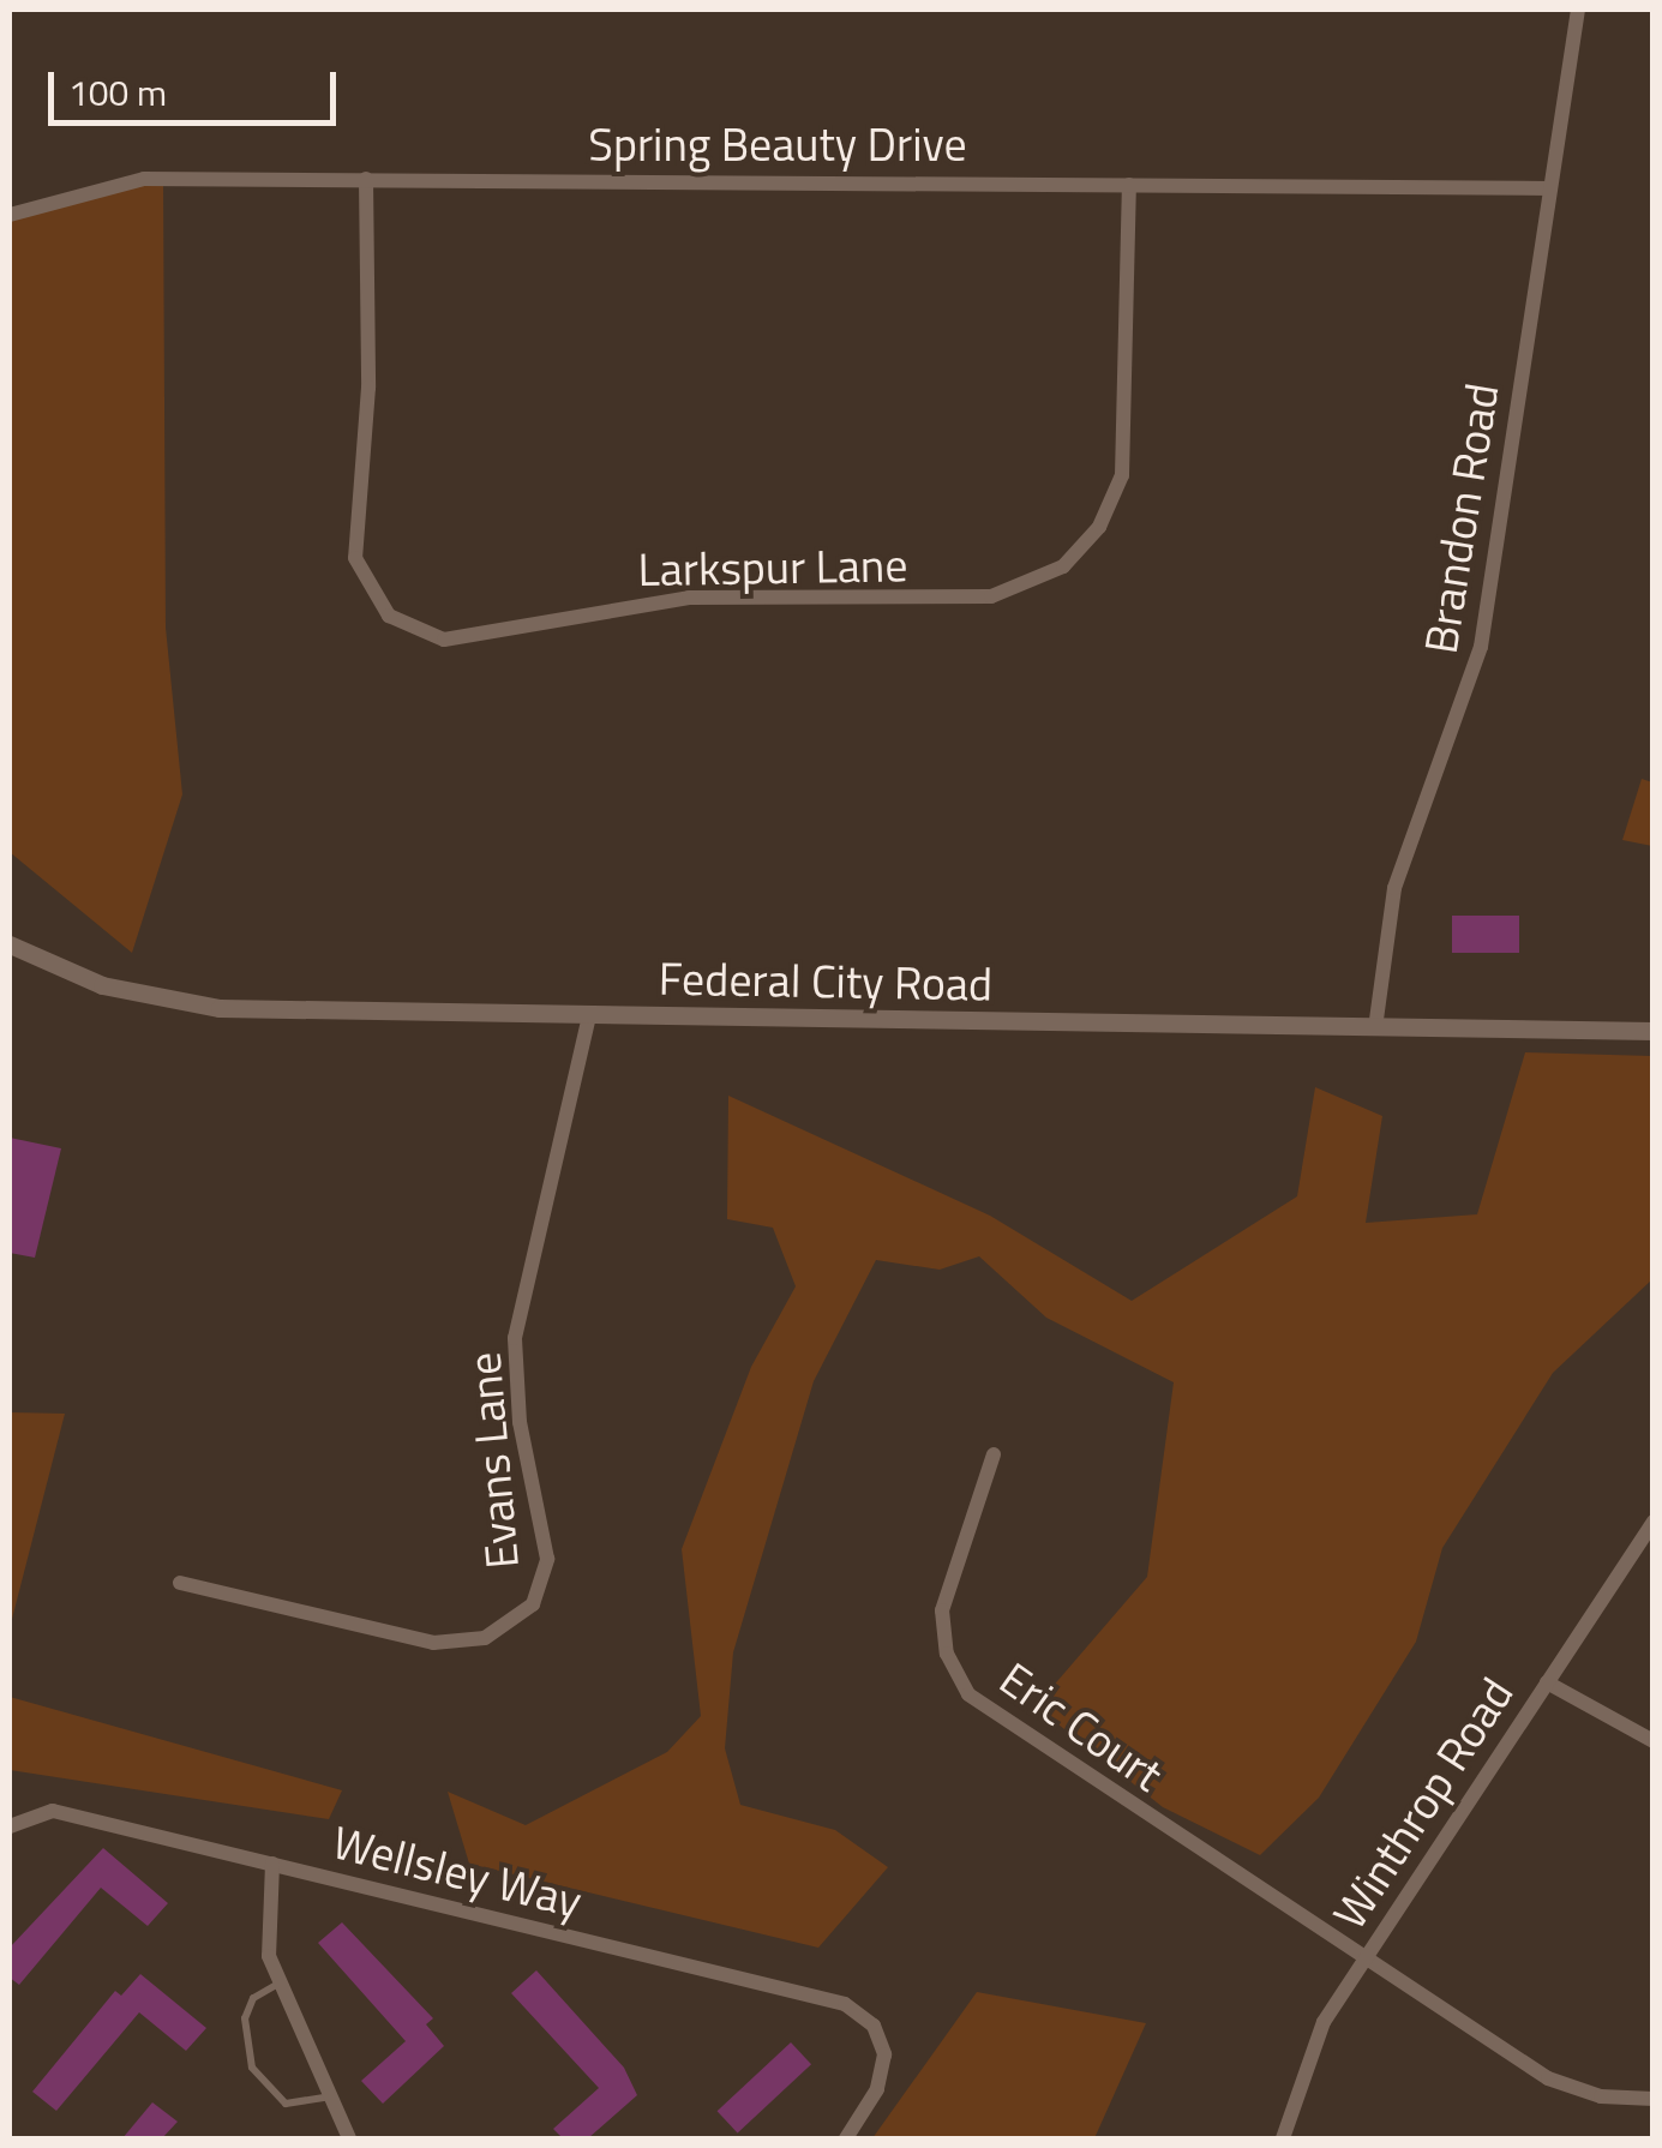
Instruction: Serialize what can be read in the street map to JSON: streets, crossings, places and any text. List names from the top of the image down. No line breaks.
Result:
{"streets":{"street":["Spring Beauty Drive","Brandon Road","Larkspur Lane","Federal City Road","Evans Lane","Eric Court","Winthrop Road","Wellsley Way"]},"crossings":[["Spring Beauty Drive","Brandon Road"],["Spring Beauty Drive","Larkspur Lane"],["Brandon Road","Federal City Road"],["Federal City Road","Evans Lane"],["Eric Court","Winthrop Road"]],"scale_bar":"100 m"}
